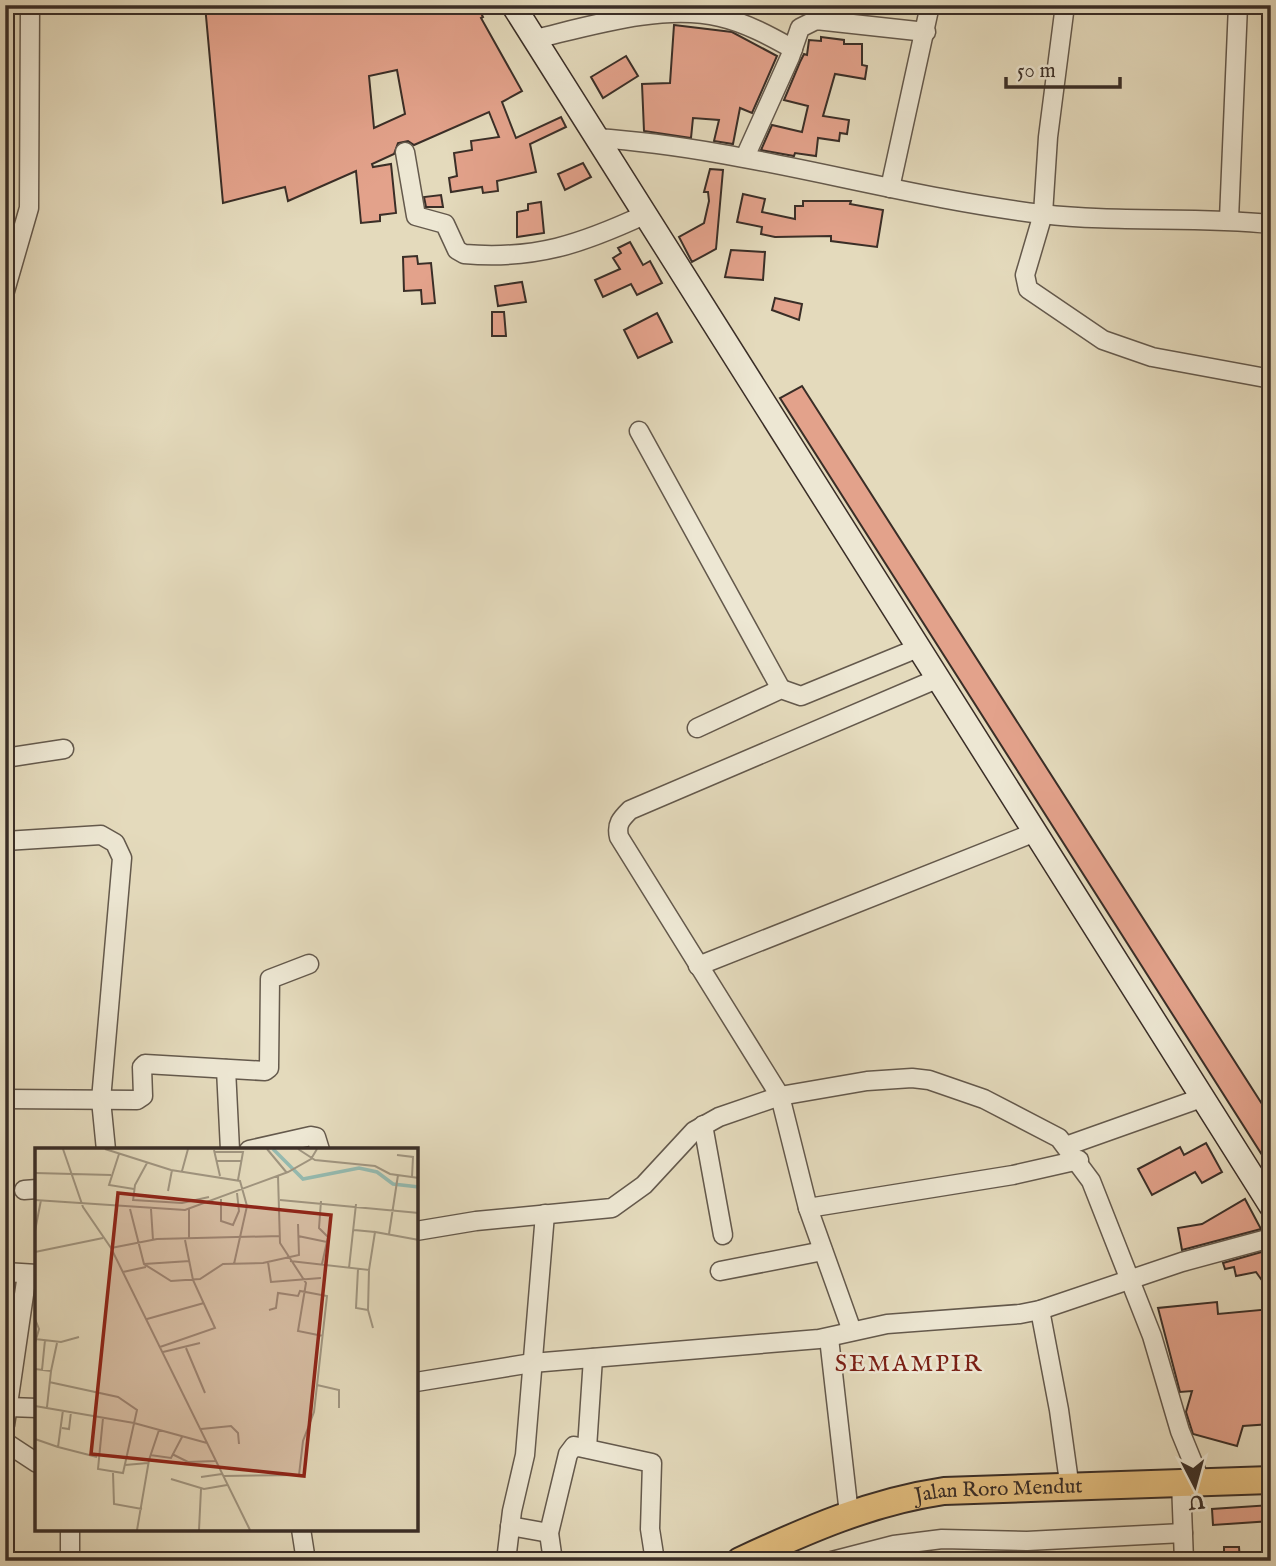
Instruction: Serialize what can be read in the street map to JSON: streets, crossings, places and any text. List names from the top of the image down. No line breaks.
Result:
{"streets":{"main road":["Jalan Roro Mendut"]},"districts":["SEMAMPIR"],"scale_bar":"50 m","north":"bottom"}
